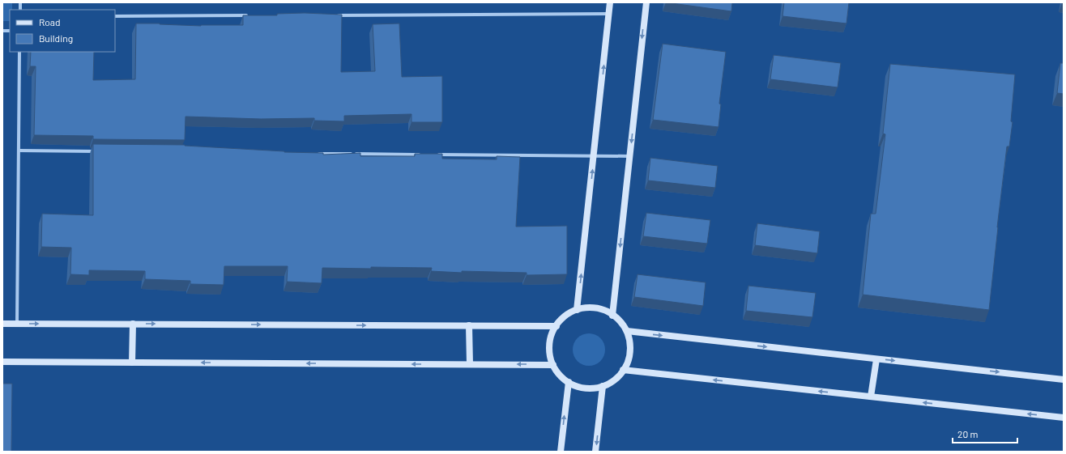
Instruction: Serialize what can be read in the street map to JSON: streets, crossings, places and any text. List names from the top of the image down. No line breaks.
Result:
{"legend":["Road","Building"],"scale_bar":"20 m"}
